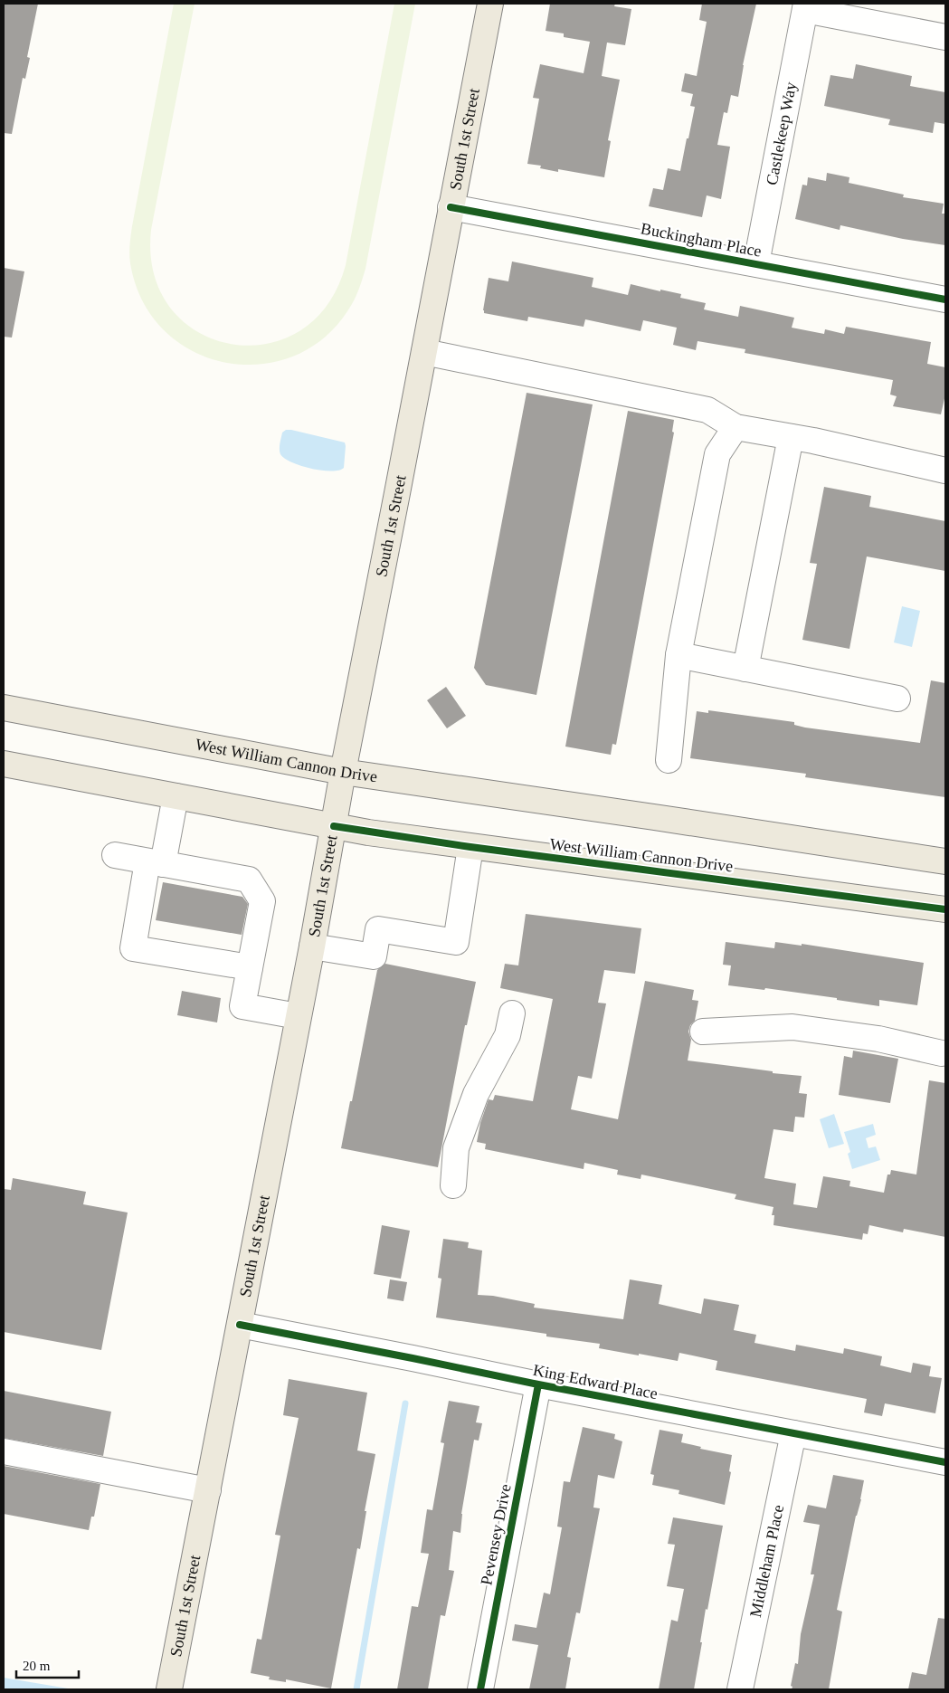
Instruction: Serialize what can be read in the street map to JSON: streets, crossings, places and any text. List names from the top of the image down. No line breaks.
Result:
{"streets":{"main road":["South 1st Street","West William Cannon Drive"],"street":["Castlekeep Way","Buckingham Place","King Edward Place","Pevensey Drive","Middleham Place"]},"crossings":[["Castlekeep Way","Buckingham Place"],["South 1st Street","Buckingham Place"],["South 1st Street","West William Cannon Drive"],["South 1st Street","King Edward Place"],["King Edward Place","Pevensey Drive"],["King Edward Place","Middleham Place"]],"scale_bar":"20 m"}
